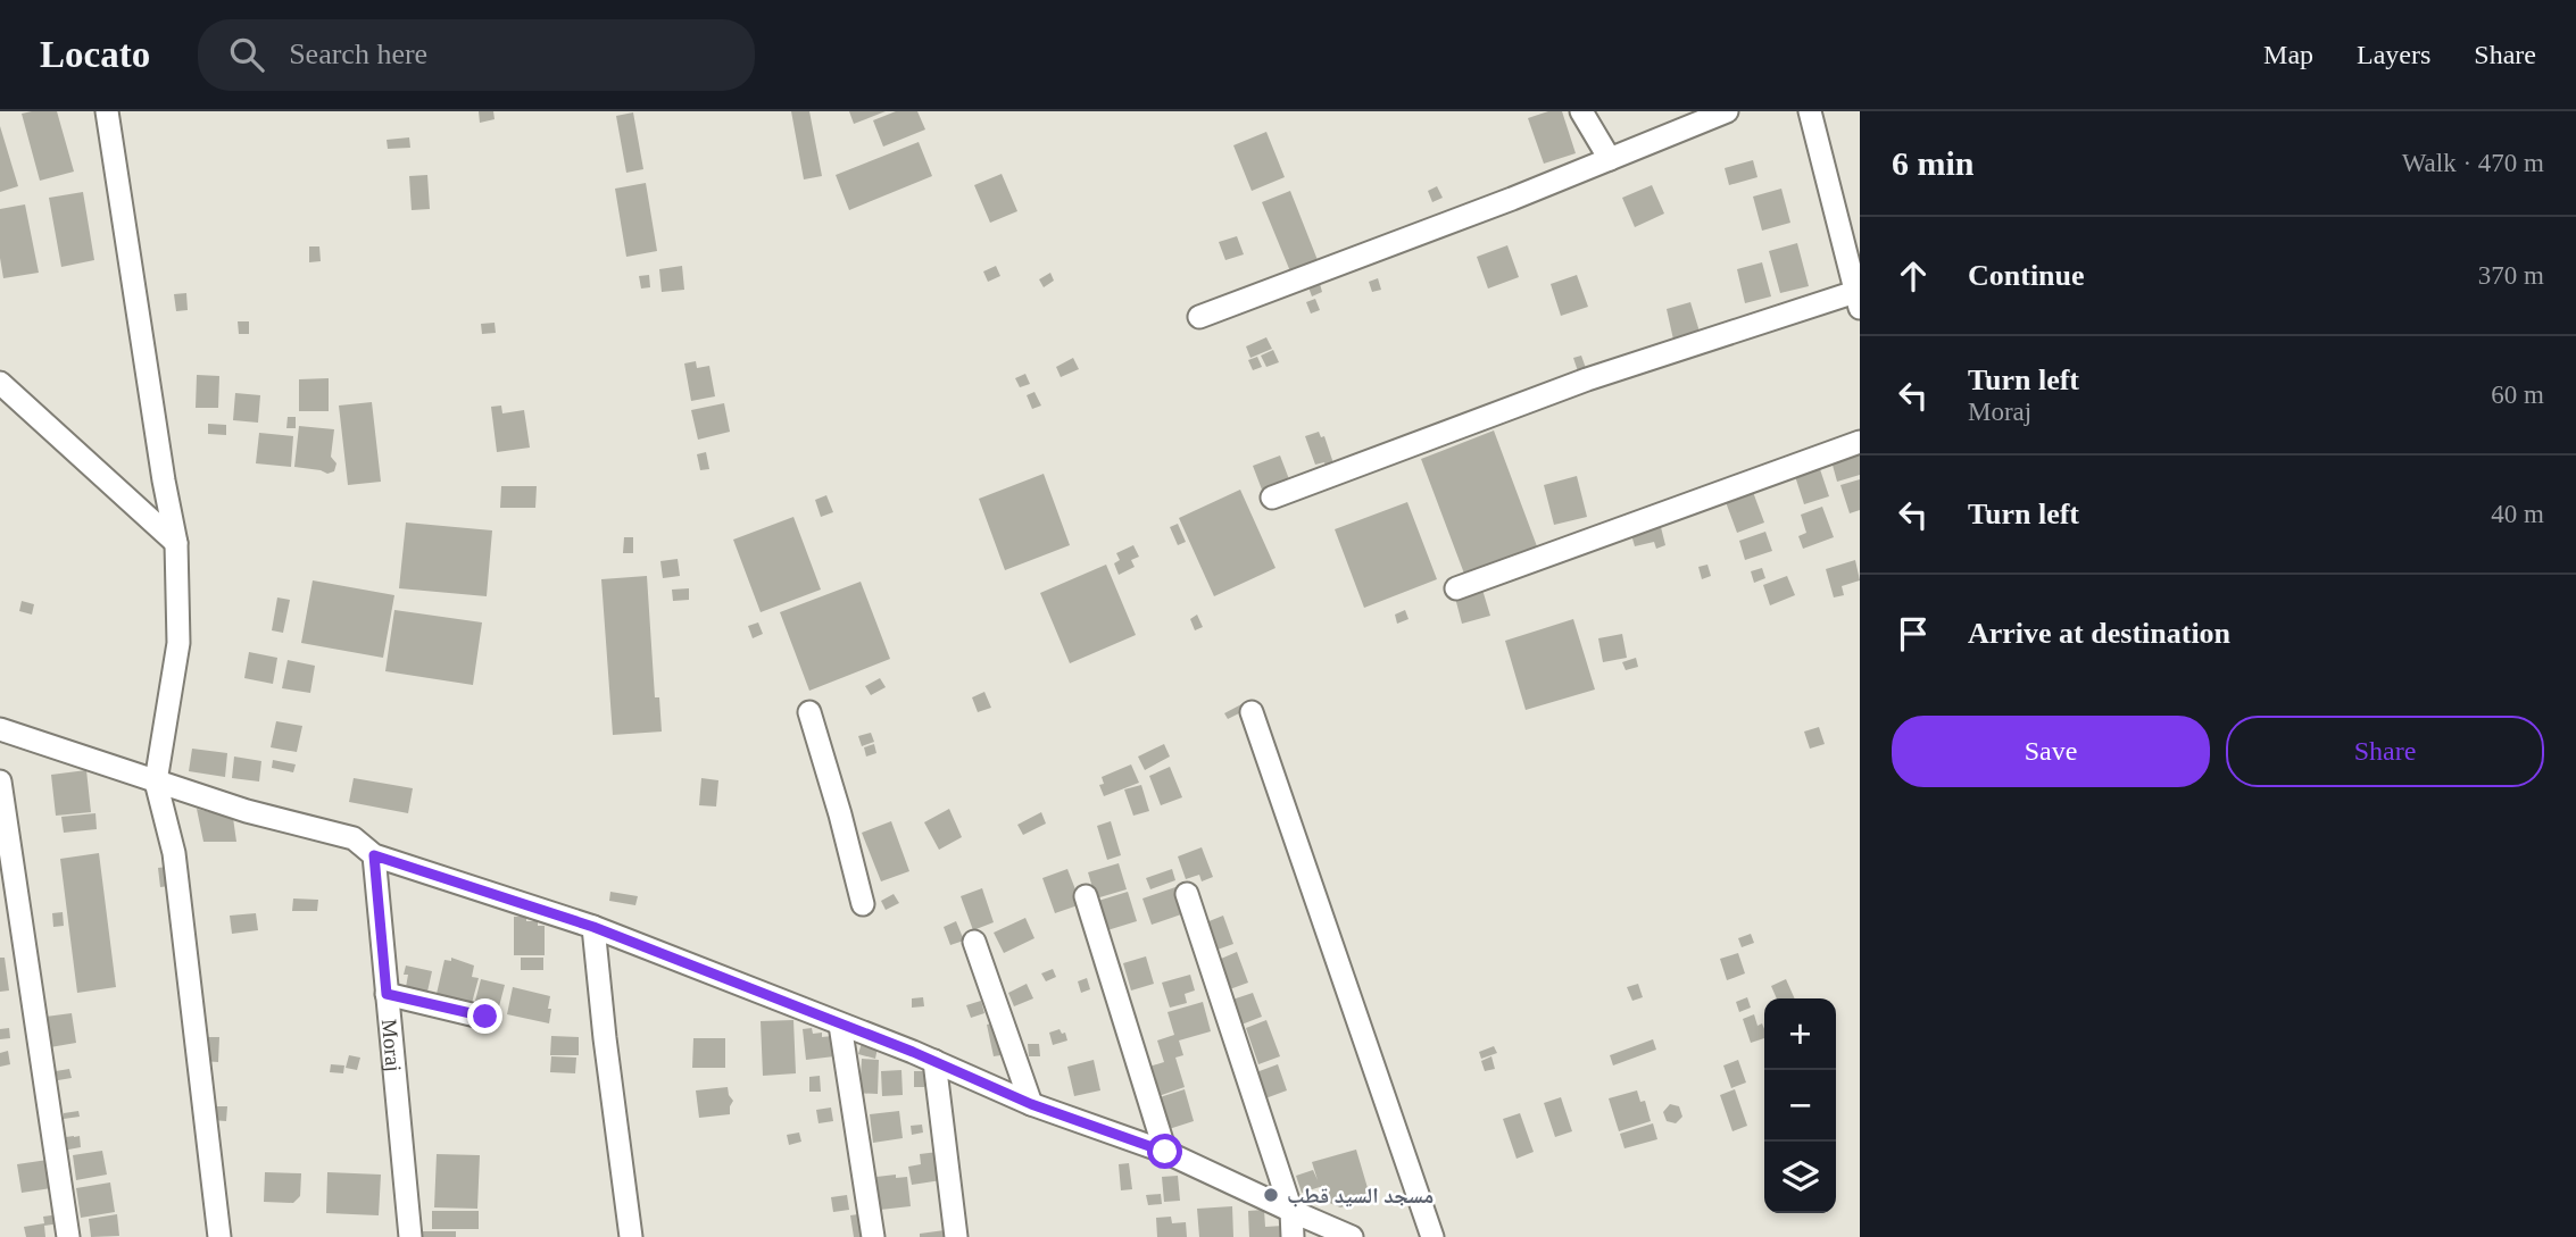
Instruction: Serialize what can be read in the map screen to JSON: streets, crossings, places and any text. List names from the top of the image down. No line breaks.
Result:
{"streets":{"street":["Moraj"]},"places":["مسجد السيد قطب"],"page":{"header":"Locato","search":"Search here","nav":["Map","Layers","Share"],"heading":["6 min","Walk · 470 m"],"list":[["Continue","370 m"],["Turn left","Moraj","60 m"],["Turn left","40 m"],"Arrive at destination"],"buttons":["Save","Share"],"map_buttons":["+","−"]}}
